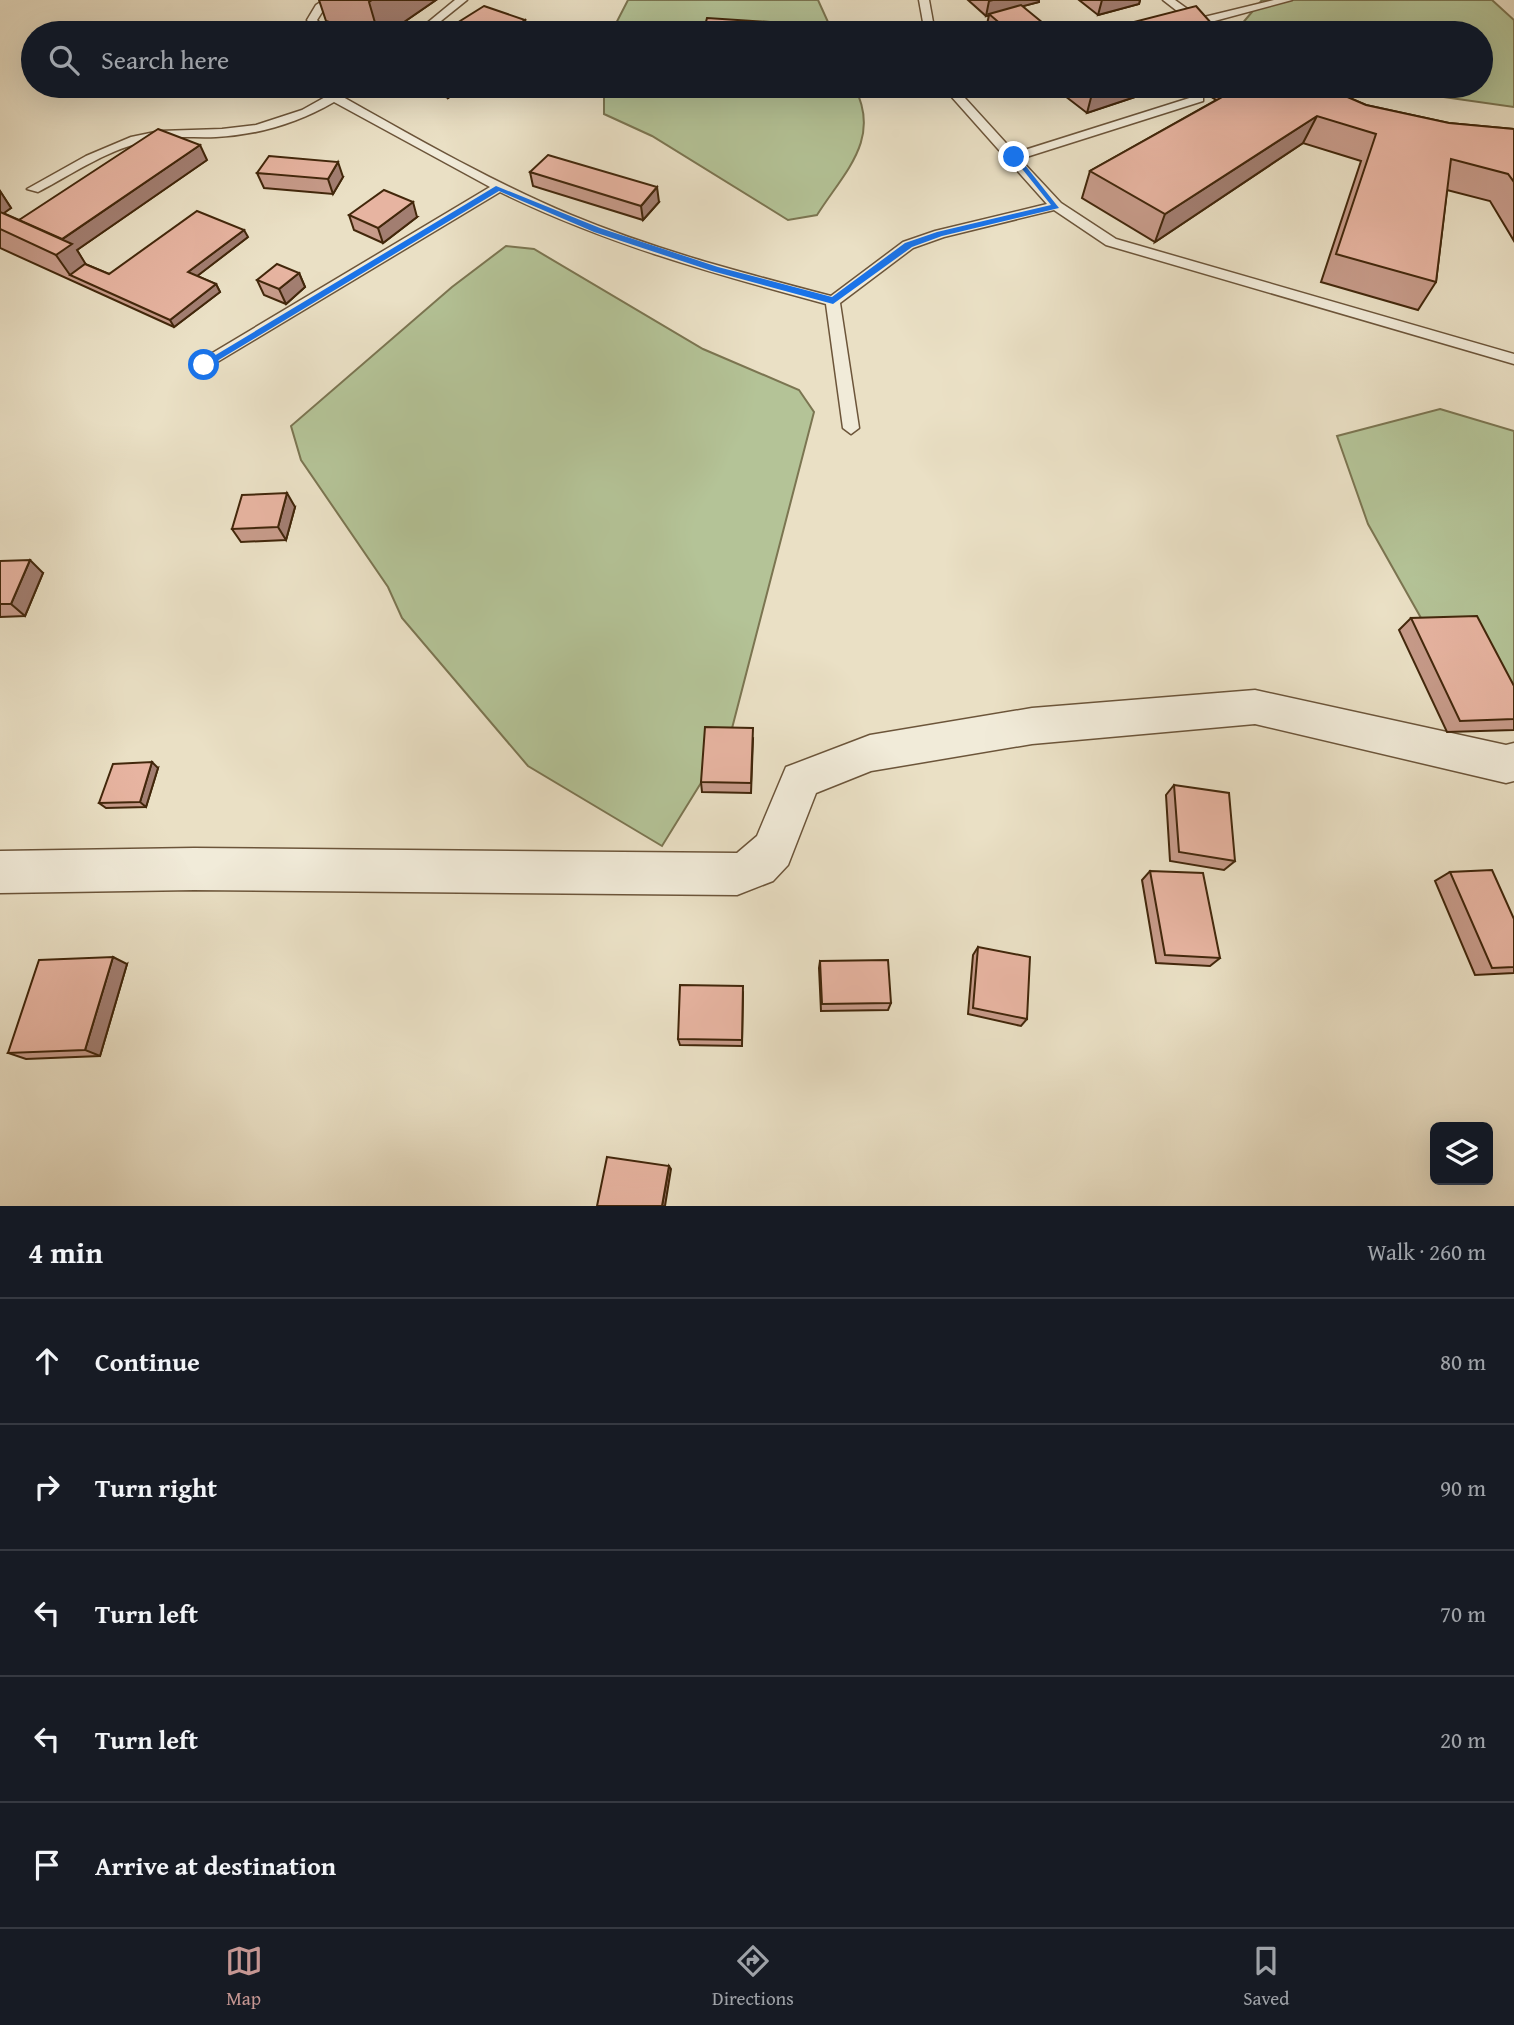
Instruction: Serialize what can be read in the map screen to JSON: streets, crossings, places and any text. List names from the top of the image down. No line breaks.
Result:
{"page":{"search":"Search here","heading":["4 min","Walk · 260 m"],"list":[["Continue","80 m"],["Turn right","90 m"],["Turn left","70 m"],["Turn left","20 m"],"Arrive at destination"],"nav":["Map","Directions","Saved"]}}
